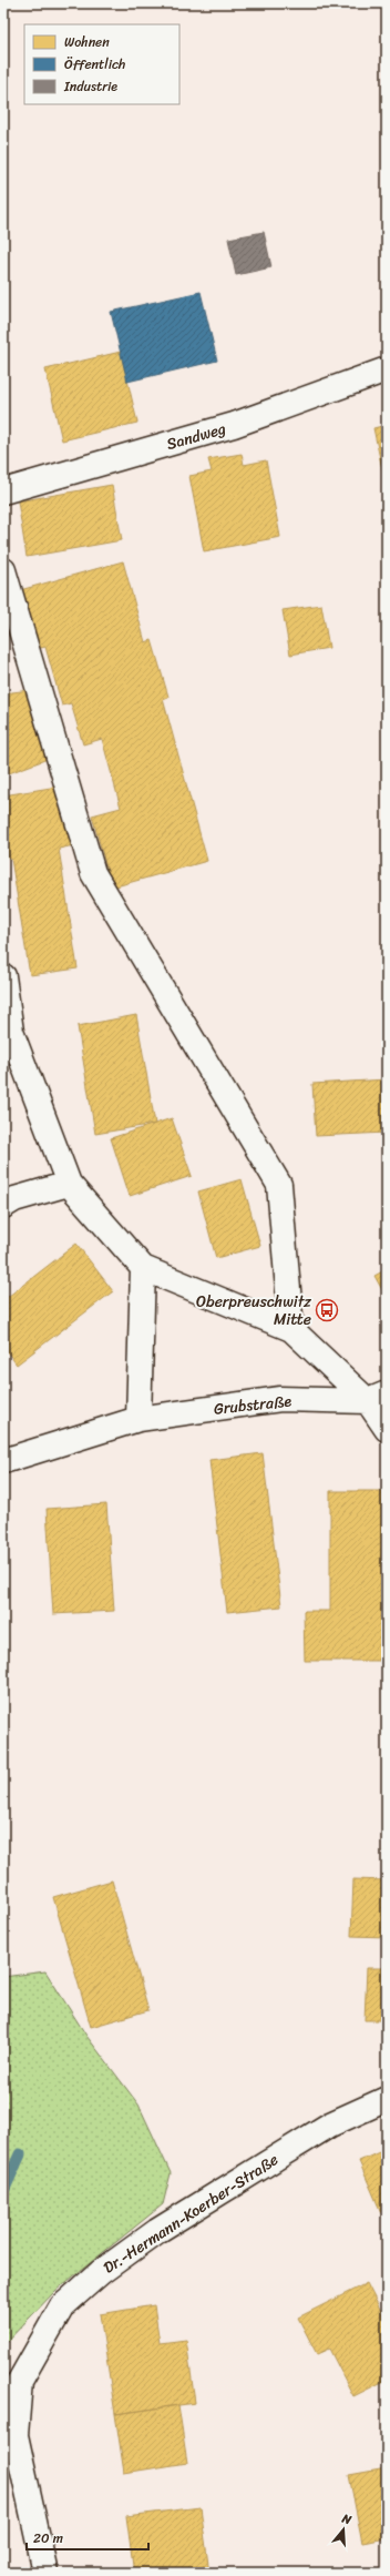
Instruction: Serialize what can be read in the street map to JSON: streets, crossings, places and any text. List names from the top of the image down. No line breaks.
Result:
{"streets":{"street":["Sandweg","Grubstraße","Dr.-Hermann-Koerber-Straße"]},"places":{"bus stop":["Oberpreuschwitz Mitte"]},"legend":["Wohnen","Öffentlich","Industrie"],"scale_bar":"20 m","north":"top"}
